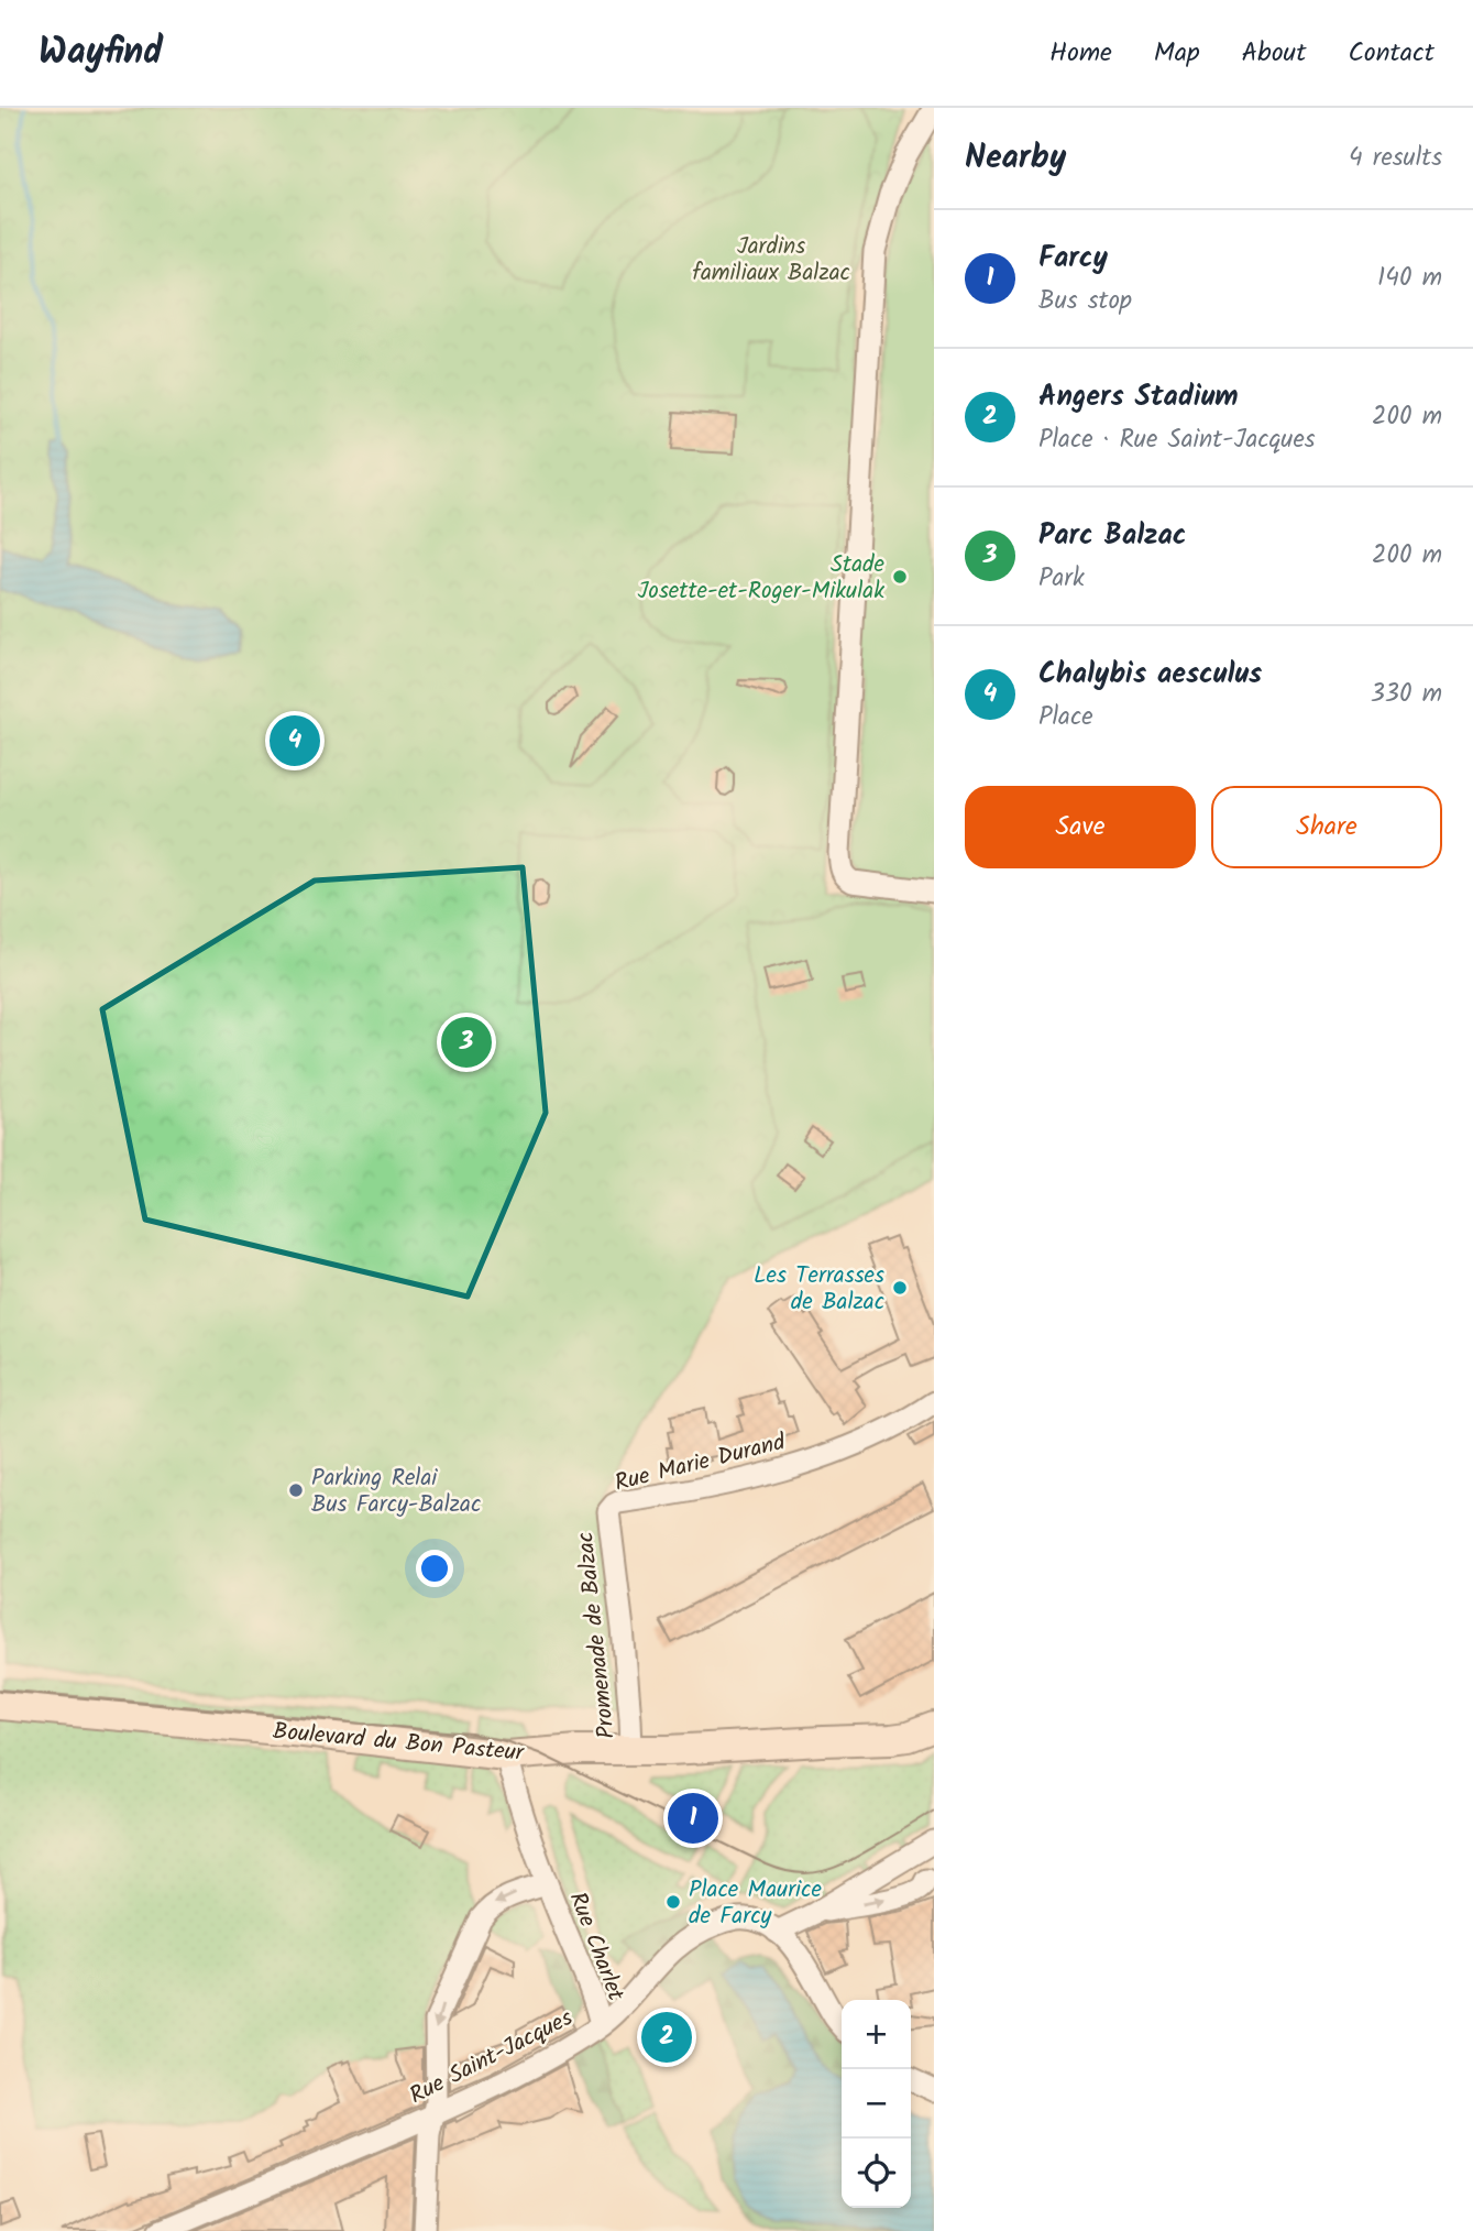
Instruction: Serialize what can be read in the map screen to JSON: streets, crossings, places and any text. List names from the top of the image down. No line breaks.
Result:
{"streets":{"street":["Rue Marie Durand","Promenade de Balzac","Boulevard du Bon Pasteur","Rue Charlet","Rue Saint-Jacques"]},"crossings":[["Rue Marie Durand","Promenade de Balzac"],["Promenade de Balzac","Boulevard du Bon Pasteur"],["Boulevard du Bon Pasteur","Rue Charlet"],["Rue Charlet","Rue Saint-Jacques"]],"one_way":["Rue Charlet"],"parks":["Jardins familiaux Balzac"],"places":["Stade Josette-et-Roger-Mikulak","Les Terrasses de Balzac","Parking Relai Bus Farcy-Balzac","Place Maurice de Farcy"],"page":{"header":"Wayfind","nav":["Home","Map","About","Contact"],"heading":["Nearby","4 results"],"list":[{"mark":"1","name":"Farcy","note":"Bus stop","value":"140 m"},{"mark":"2","name":"Angers Stadium","note":"Place · Rue Saint-Jacques","value":"200 m"},{"mark":"3","name":"Parc Balzac","note":"Park","value":"200 m"},{"mark":"4","name":"Chalybis aesculus","note":"Place","value":"330 m"}],"pins":["4","3","1","2"],"buttons":["Save","Share"],"map_buttons":["+","−"]}}
